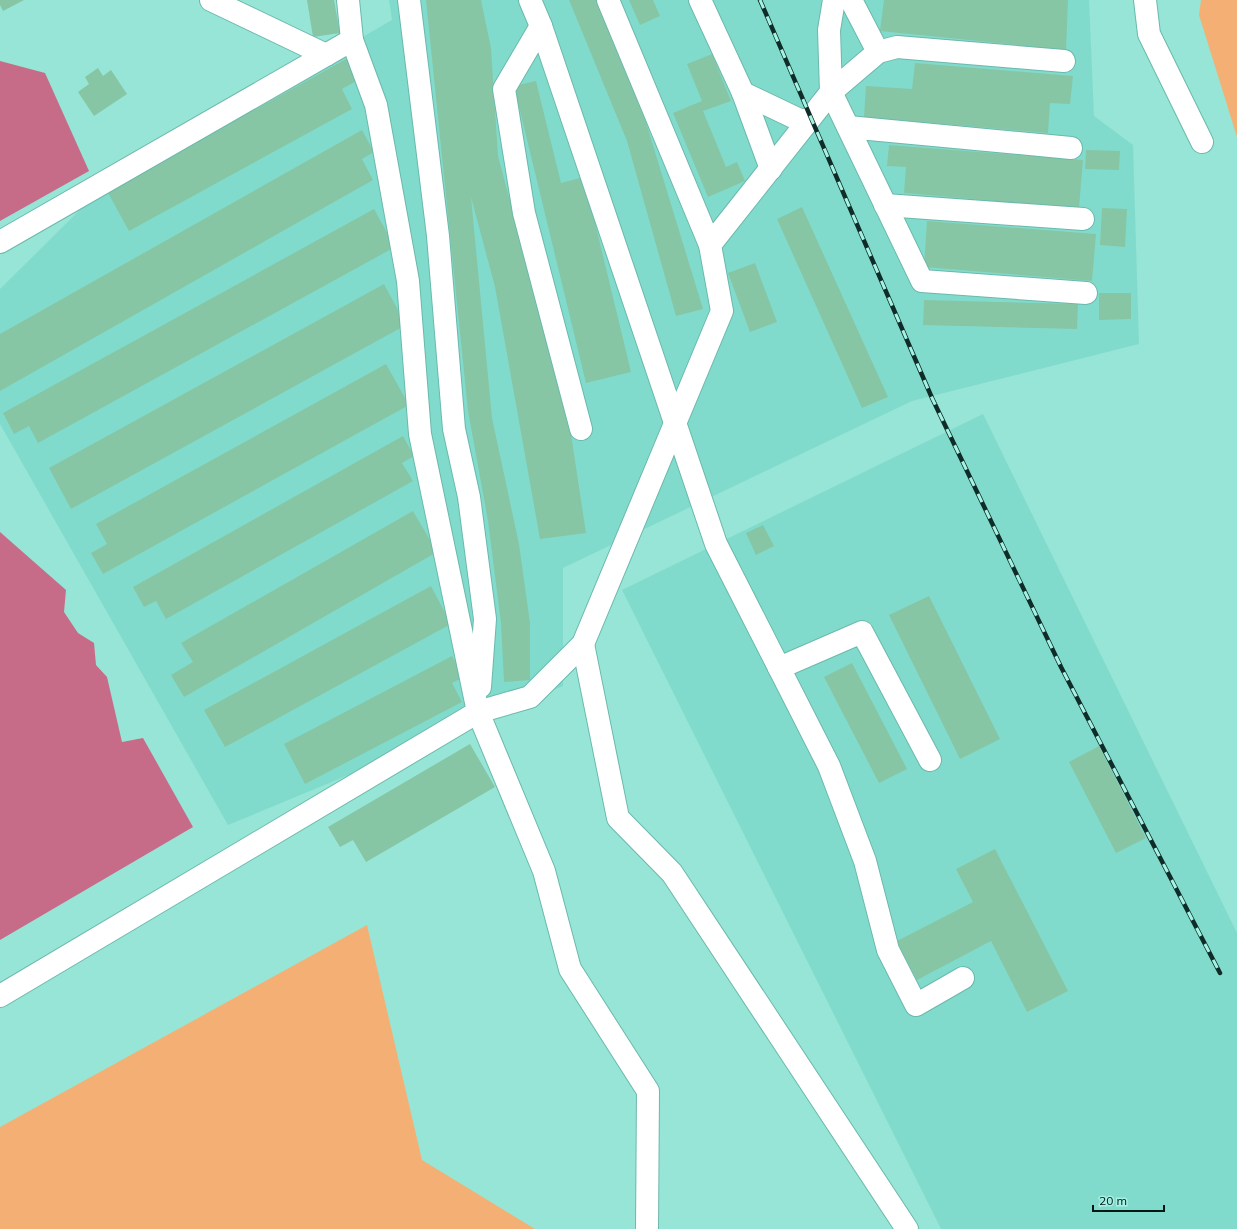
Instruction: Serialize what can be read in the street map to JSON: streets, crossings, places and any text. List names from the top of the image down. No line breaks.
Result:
{"scale_bar":"20 m"}
